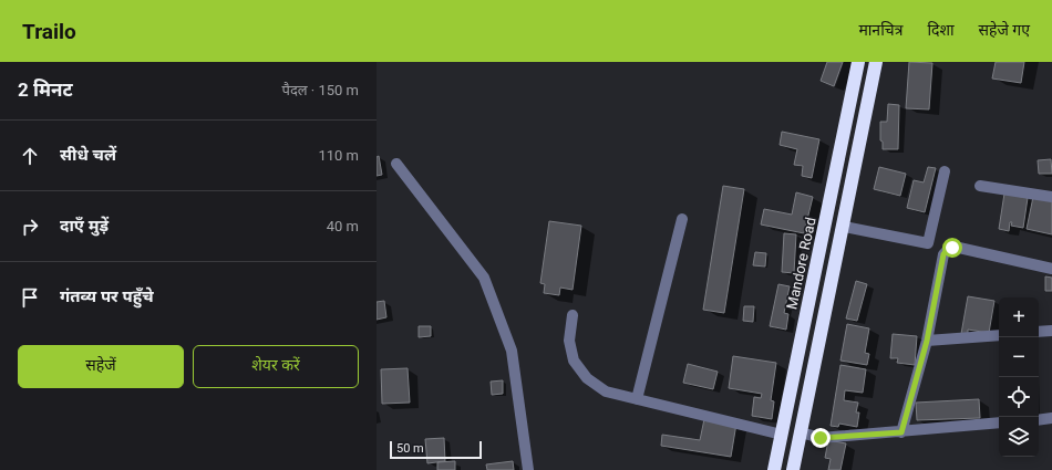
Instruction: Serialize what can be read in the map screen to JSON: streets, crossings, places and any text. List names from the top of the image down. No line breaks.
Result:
{"streets":{"highway":["Mandore Road"]},"scale_bar":"50 m","page":{"header":"Trailo","nav":["मानचित्र","दिशा","सहेजे गए"],"heading":["2 मिनट","पैदल · 150 m"],"list":[["सीधे चलें","110 m"],["दाएँ मुड़ें","40 m"],"गंतव्य पर पहुँचे"],"map_buttons":["+","−"],"buttons":["सहेजें","शेयर करें"],"scale":"50 m"}}
